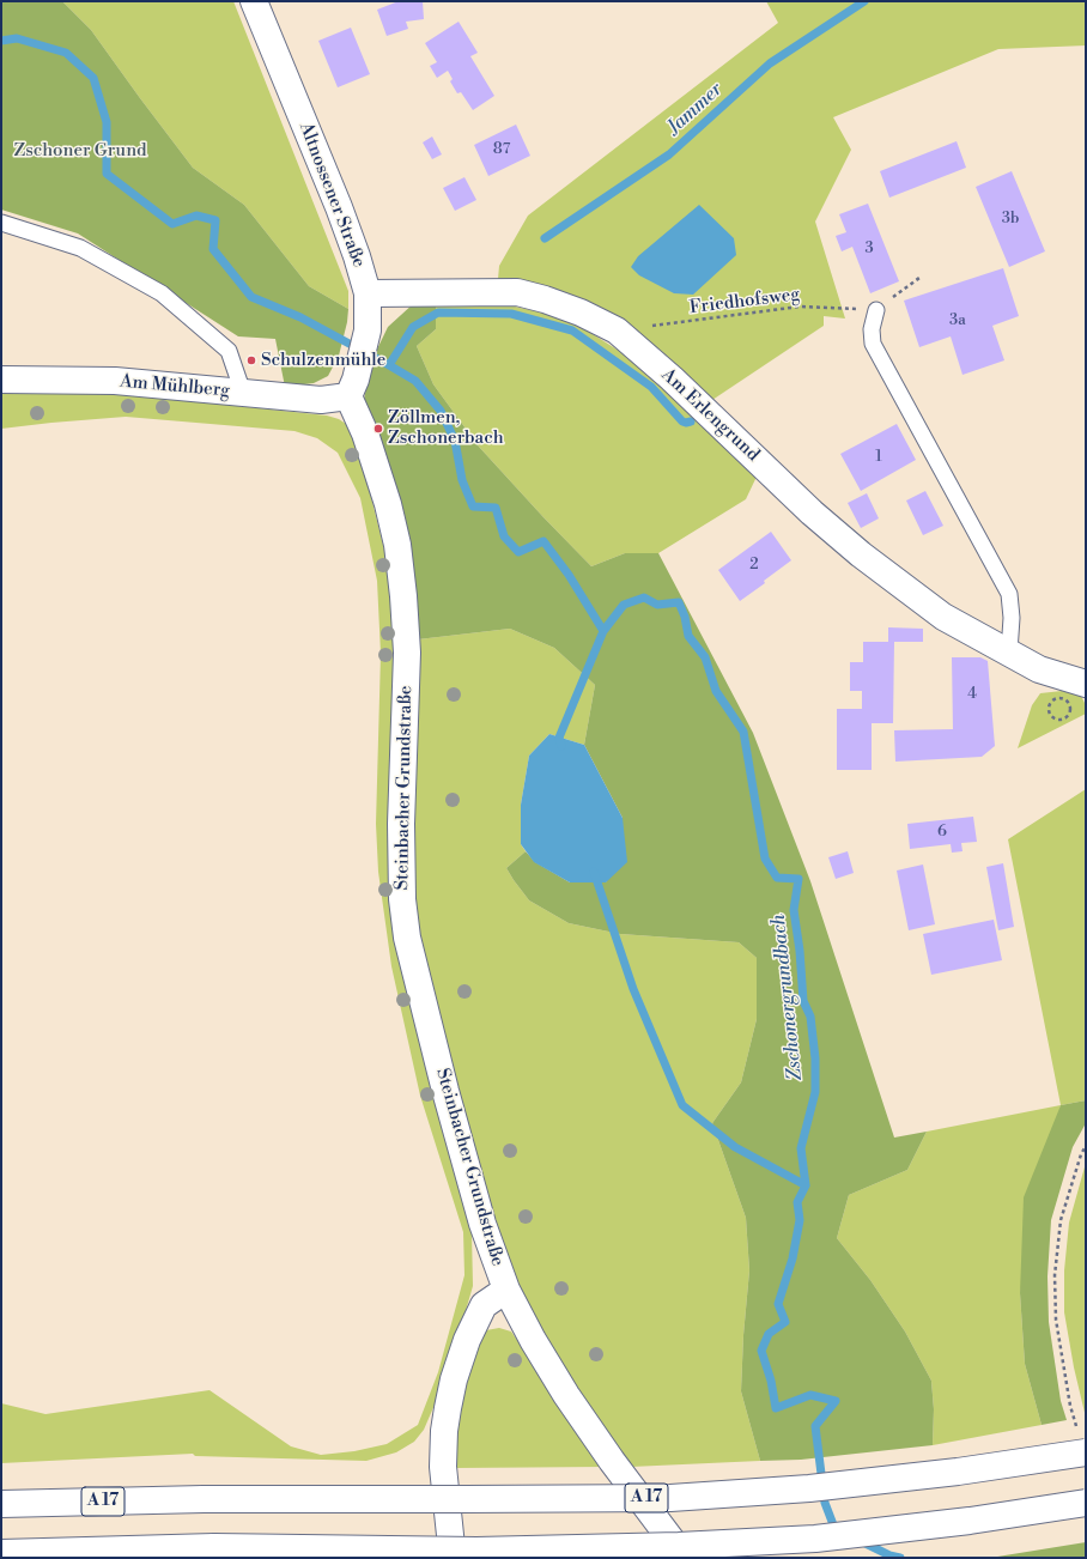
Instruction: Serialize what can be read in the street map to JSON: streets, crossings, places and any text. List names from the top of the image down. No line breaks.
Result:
{"streets":{"main road":["Altnossener Straße","Am Mühlberg","Am Erlengrund","Steinbacher Grundstraße","A 17"],"path":["Friedhofsweg"]},"crossings":[["Altnossener Straße","Am Mühlberg"],["Altnossener Straße","Am Erlengrund"],["Altnossener Straße","Steinbacher Grundstraße"],["Friedhofsweg","Am Erlengrund"],["Am Mühlberg","Steinbacher Grundstraße"]],"water":["Jammer","Zschonergrundbach"],"parks":["Zschoner Grund"],"places":["Schulzenmühle","Zöllmen, Zschonerbach"],"house_numbers":["87","3b","3","3a","1","2","4","6"]}
